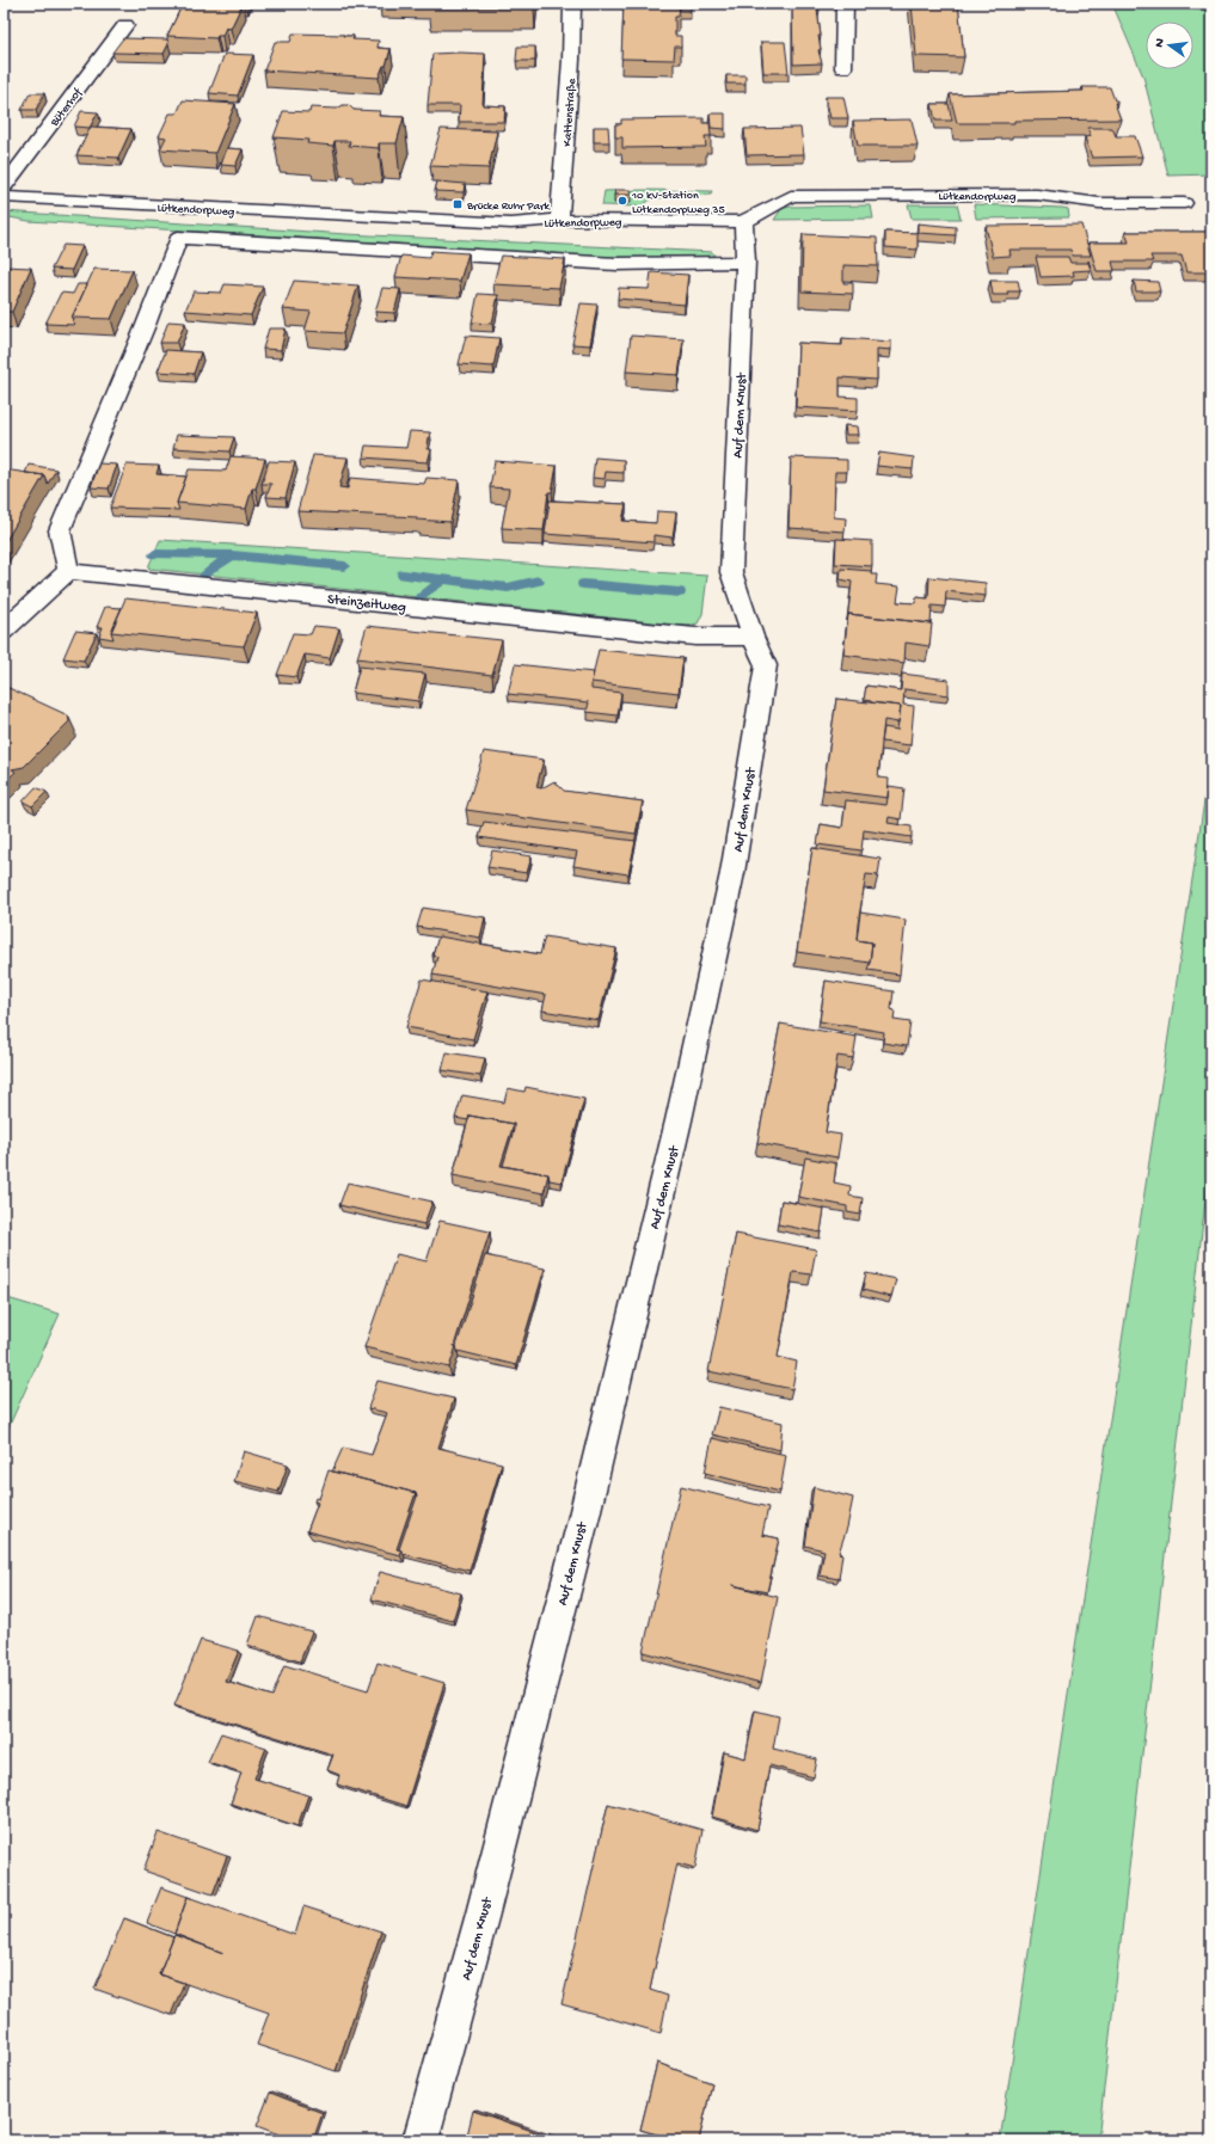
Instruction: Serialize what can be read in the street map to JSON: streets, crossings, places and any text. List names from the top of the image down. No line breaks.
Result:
{"streets":{"street":["Büterhof","Kattenstraße","Lütkendorpweg","Auf dem Knust","Steinzeitweg"]},"crossings":[["Kattenstraße","Lütkendorpweg"],["Lütkendorpweg","Auf dem Knust"],["Auf dem Knust","Steinzeitweg"]],"places":{"other":["10 kV-Station Lütkendorpweg 35"],"transit":["Brücke Ruhr Park"]},"north":"left"}
